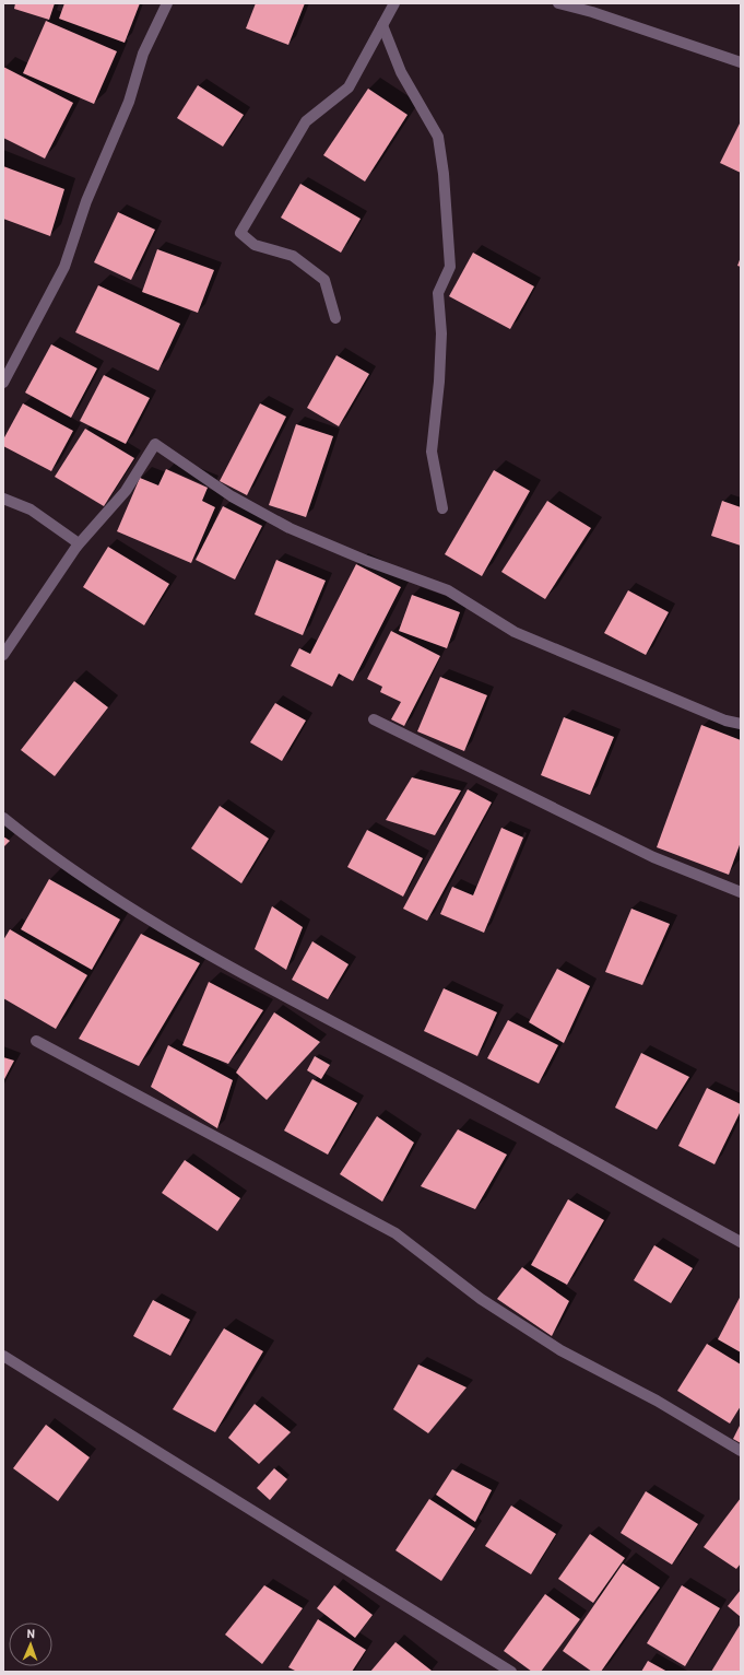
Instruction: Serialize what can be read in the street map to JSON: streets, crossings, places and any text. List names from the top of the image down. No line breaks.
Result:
{"north":"top"}
